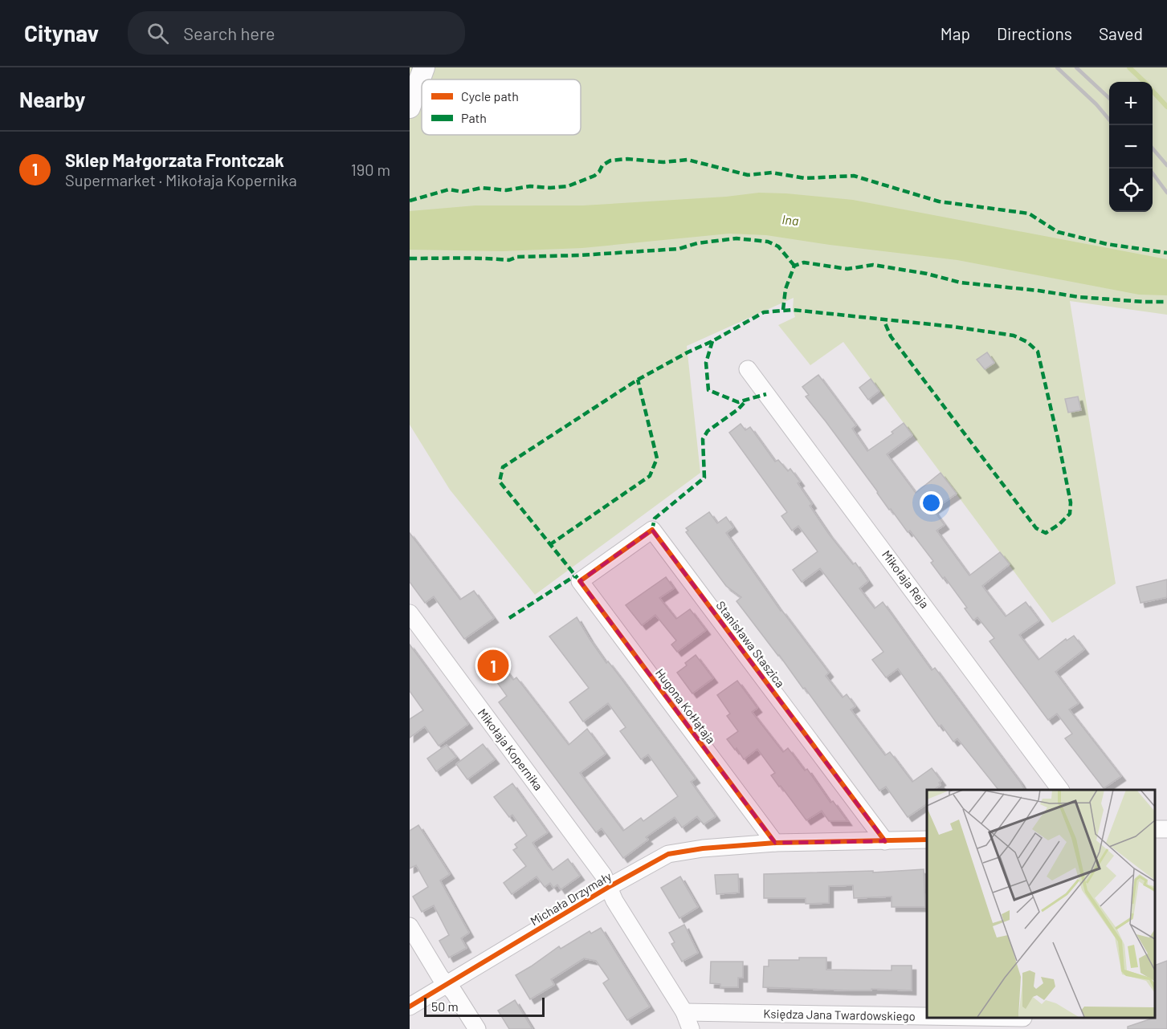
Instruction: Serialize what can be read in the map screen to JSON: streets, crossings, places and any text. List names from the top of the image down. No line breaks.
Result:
{"streets":{"street":["Mikołaja Reja","Stanisława Staszica","Hugona Kołłątaja","Mikołaja Kopernika","Michała Drzymały","Księdza Jana Twardowskiego"]},"crossings":[["Stanisława Staszica","Hugona Kołłątaja"],["Stanisława Staszica","Michała Drzymały"],["Hugona Kołłątaja","Michała Drzymały"],["Mikołaja Kopernika","Michała Drzymały"],["Mikołaja Kopernika","Księdza Jana Twardowskiego"]],"water":["Ina"],"legend":["Cycle path","Path"],"scale_bar":"50 m","page":{"header":"Citynav","search":"Search here","nav":["Map","Directions","Saved"],"heading":"Nearby","map_buttons":["+","−"],"list":[{"mark":"1","name":"Sklep Małgorzata Frontczak","note":"Supermarket · Mikołaja Kopernika","value":"190 m"}],"pins":"1","scale":"50 m"}}
